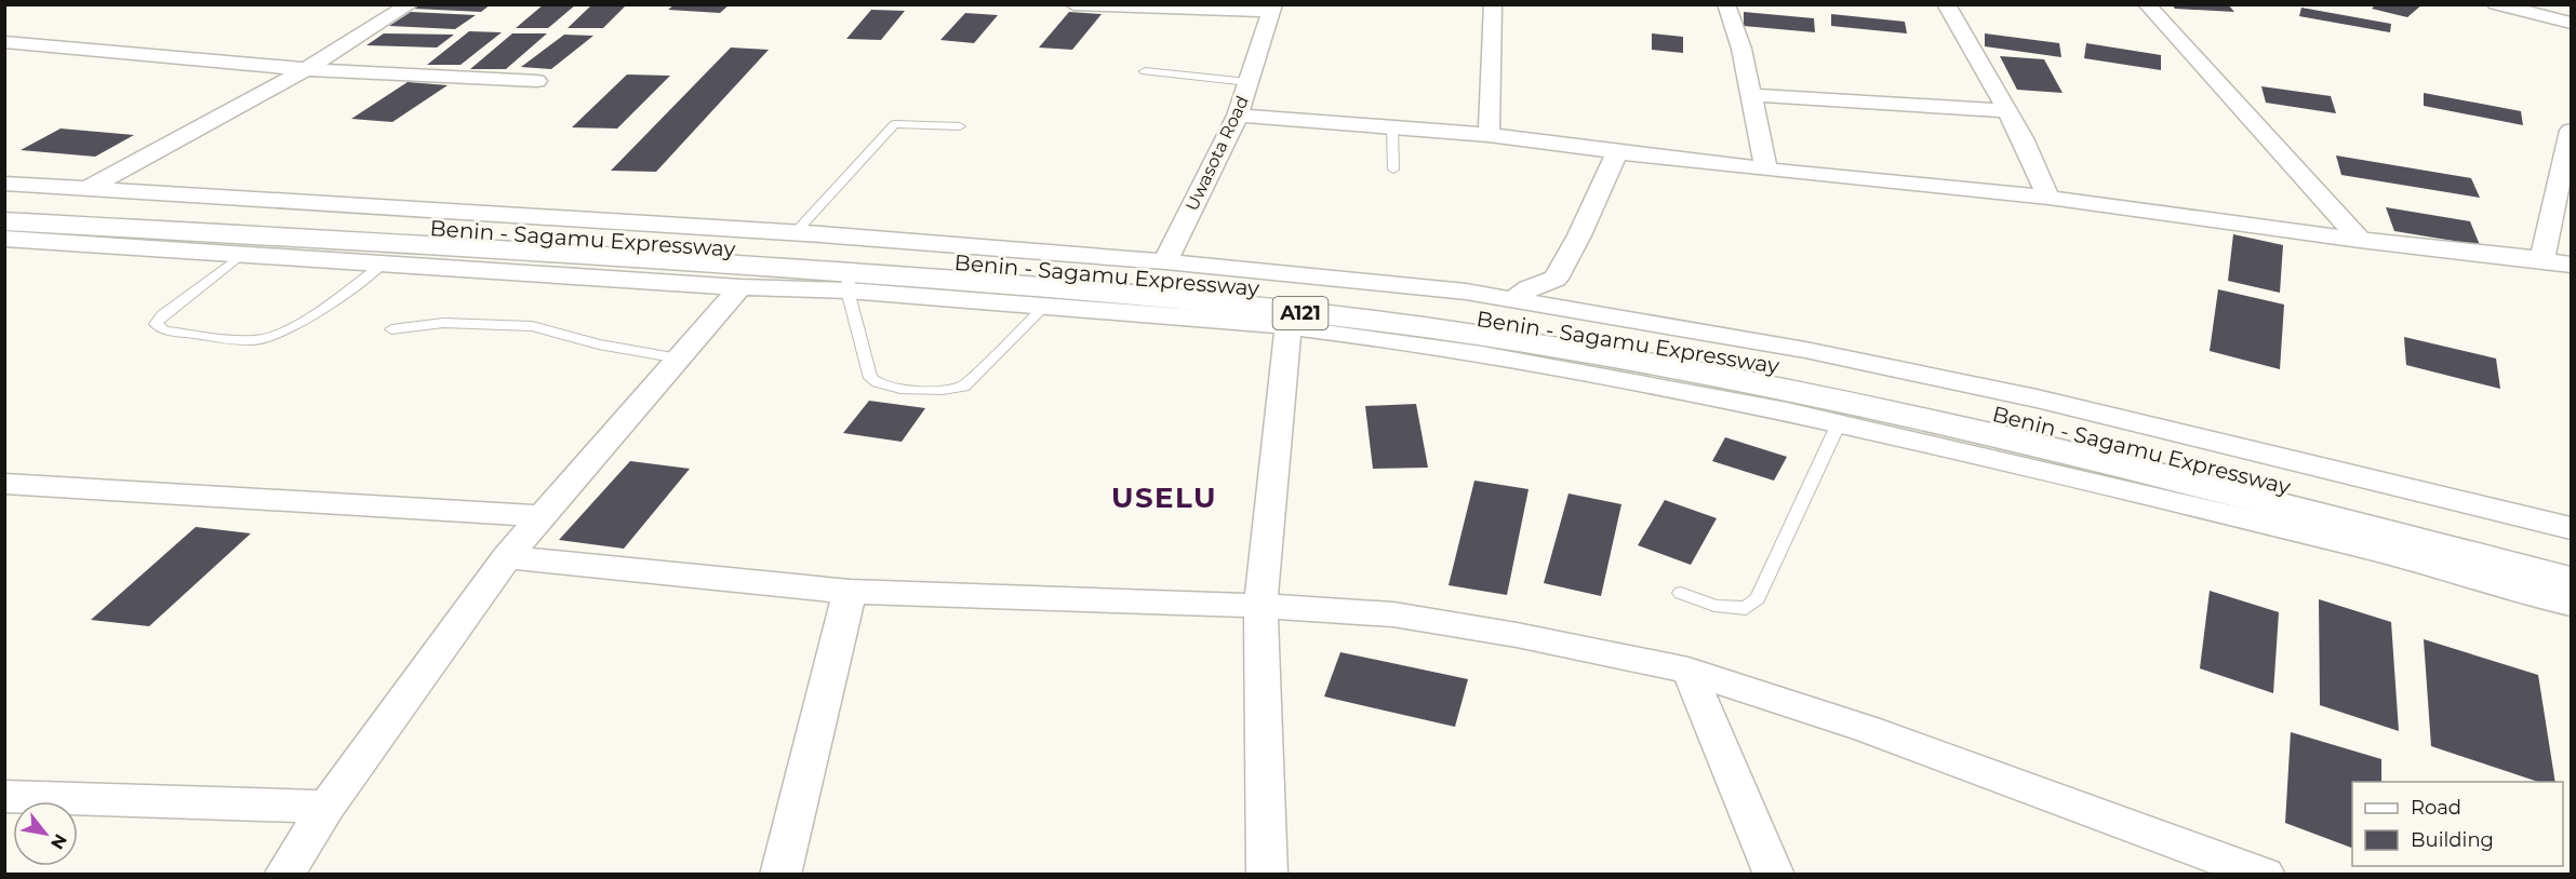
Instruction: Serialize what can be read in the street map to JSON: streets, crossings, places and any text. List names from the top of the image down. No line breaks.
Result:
{"streets":{"highway":["Benin - Sagamu Expressway","A121"],"street":["Uwasota Road"]},"districts":["USELU"],"legend":["Road","Building"],"north":"bottom right"}
